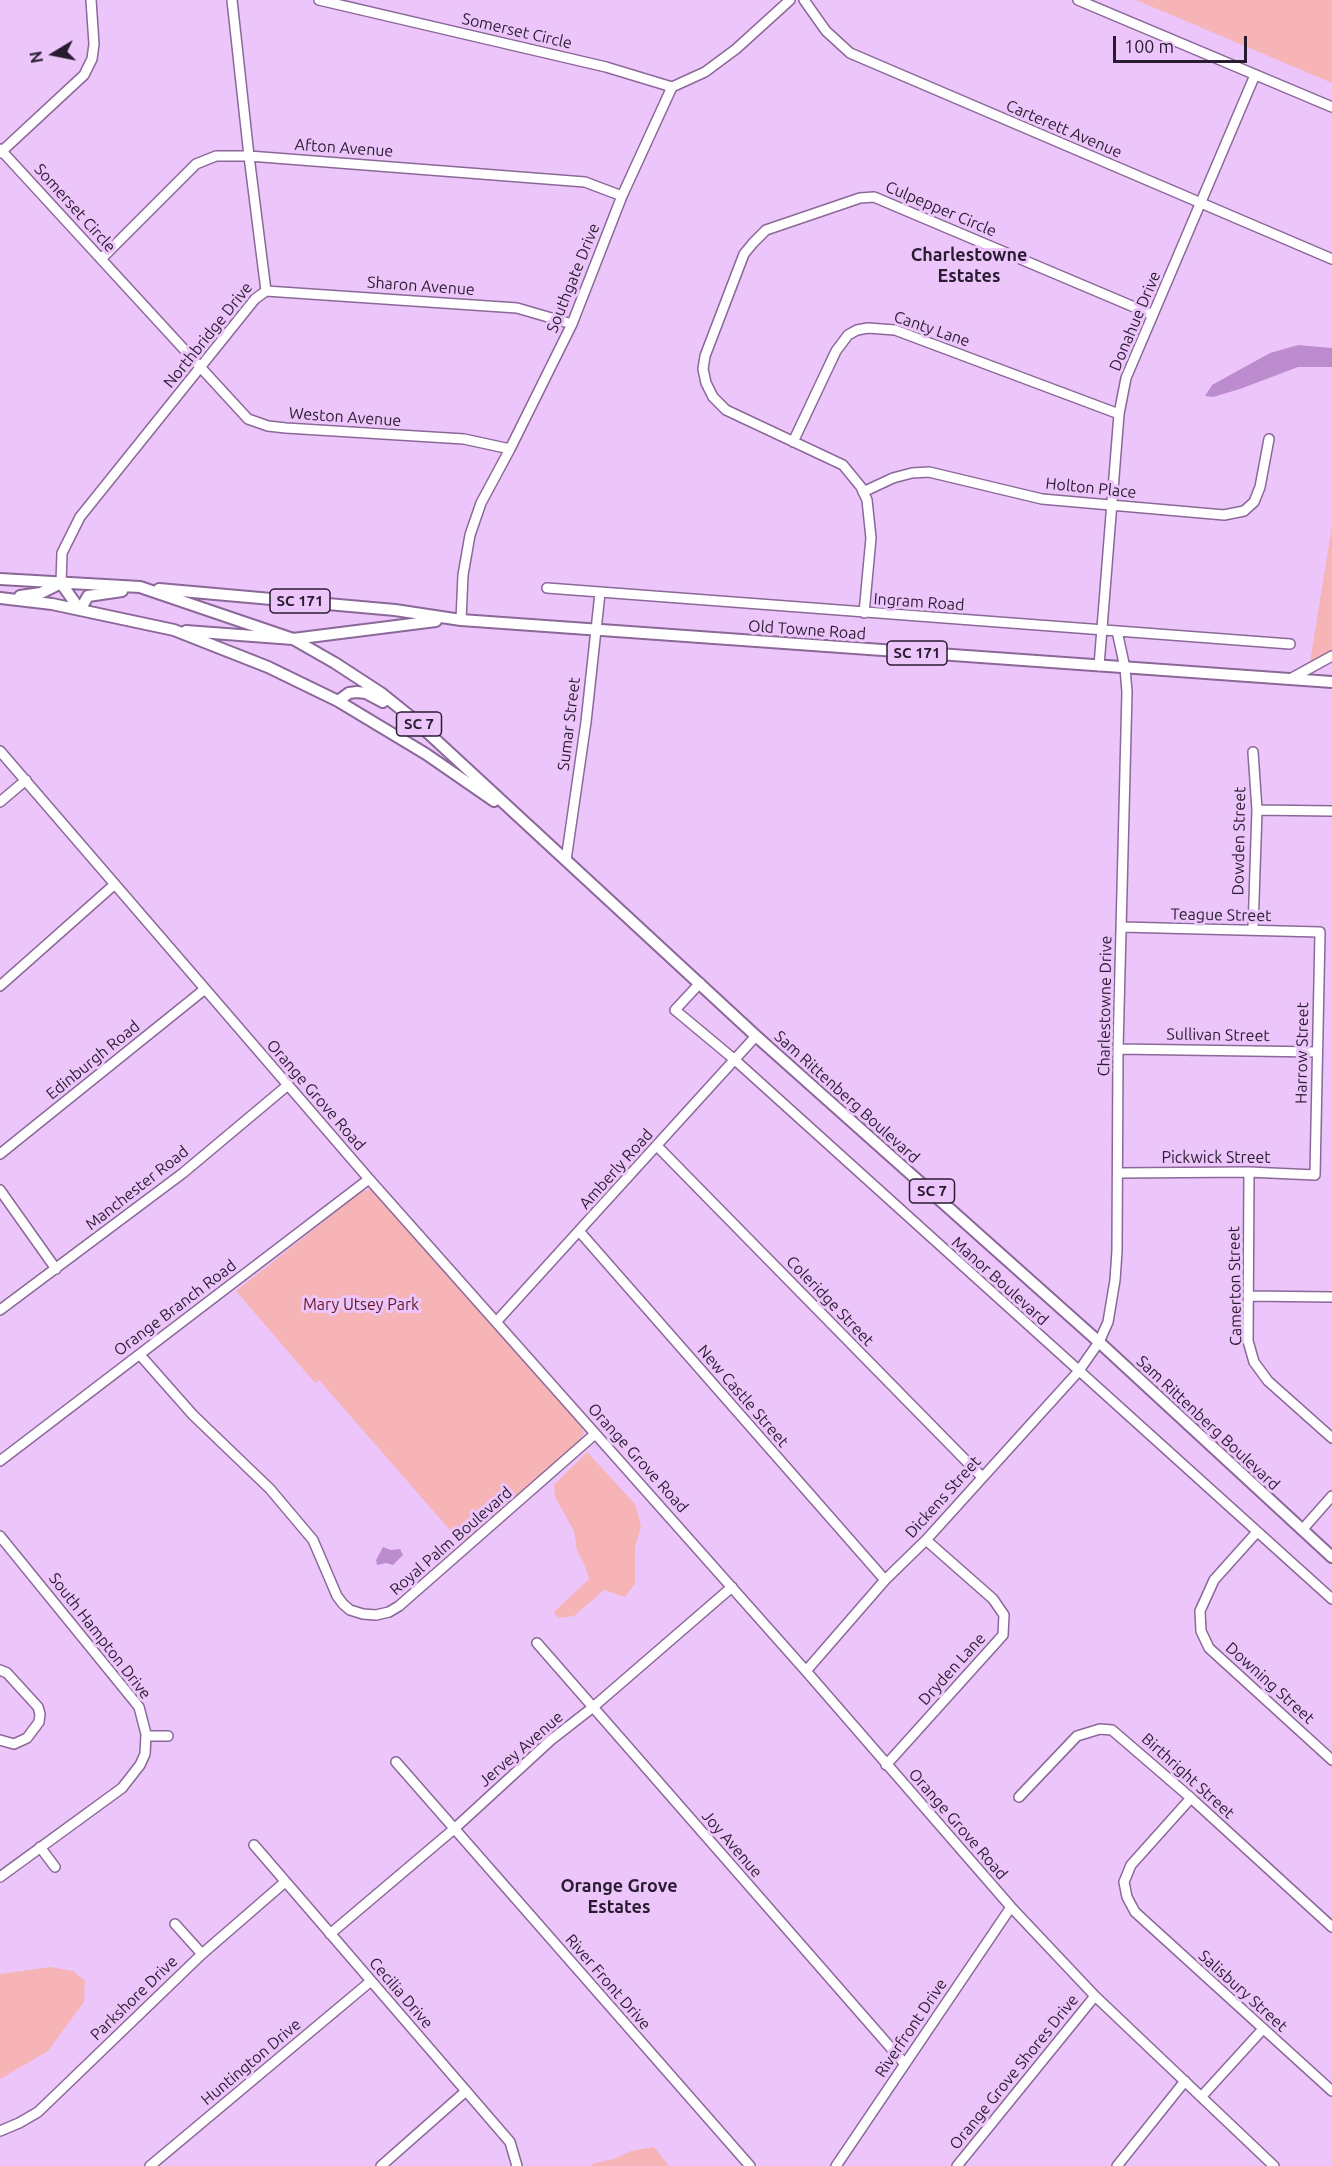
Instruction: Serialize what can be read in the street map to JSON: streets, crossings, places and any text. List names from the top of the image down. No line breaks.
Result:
{"streets":{"main road":["SC 171","Old Towne Road","SC 7","Sam Rittenberg Boulevard"],"street":["Somerset Circle","Carterett Avenue","Afton Avenue","Culpepper Circle","Southgate Drive","Sharon Avenue","Donahue Drive","Canty Lane","Northbridge Drive","Weston Avenue","Holton Place","Ingram Road","Sumar Street","Dowden Street","Teague Street","Charlestowne Drive","Sullivan Street","Harrow Street","Edinburgh Road","Orange Grove Road","Pickwick Street","Amberly Road","Manchester Road","Manor Boulevard","Camerton Street","Coleridge Street","Orange Branch Road","New Castle Street","Dickens Street","Royal Palm Boulevard","South Hampton Drive","Dryden Lane","Downing Street","Jervey Avenue","Birthright Street","Joy Avenue","River Front Drive","Salisbury Street","Cecilia Drive","Parkshore Drive","Riverfront Drive","Huntington Drive","Orange Grove Shores Drive"]},"crossings":[["Somerset Circle","Afton Avenue"],["Somerset Circle","Southgate Drive"],["Somerset Circle","Northbridge Drive"],["Somerset Circle","Weston Avenue"],["Carterett Avenue","Donahue Drive"],["Afton Avenue","Southgate Drive"],["Afton Avenue","Northbridge Drive"],["Culpepper Circle","Donahue Drive"],["Culpepper Circle","Canty Lane"],["Culpepper Circle","Holton Place"],["Culpepper Circle","Ingram Road"],["Southgate Drive","Sharon Avenue"],["Southgate Drive","Weston Avenue"],["Southgate Drive","Old Towne Road"],["Sharon Avenue","Northbridge Drive"],["Donahue Drive","Canty Lane"],["Donahue Drive","Holton Place"],["Donahue Drive","Ingram Road"],["Donahue Drive","Old Towne Road"],["Northbridge Drive","Weston Avenue"],["Northbridge Drive","Sam Rittenberg Boulevard"],["Ingram Road","Sumar Street"],["Ingram Road","Charlestowne Drive"],["Old Towne Road","Sumar Street"],["Old Towne Road","Charlestowne Drive"],["Old Towne Road","Sam Rittenberg Boulevard"],["Sumar Street","Sam Rittenberg Boulevard"],["Dowden Street","Teague Street"],["Teague Street","Charlestowne Drive"],["Teague Street","Harrow Street"],["Charlestowne Drive","Sullivan Street"],["Charlestowne Drive","Sam Rittenberg Boulevard"],["Charlestowne Drive","Pickwick Street"],["Charlestowne Drive","Dickens Street"],["Sullivan Street","Harrow Street"],["Harrow Street","Pickwick Street"],["Edinburgh Road","Orange Grove Road"],["Orange Grove Road","Amberly Road"],["Orange Grove Road","Manchester Road"],["Orange Grove Road","Orange Branch Road"],["Orange Grove Road","Dickens Street"],["Orange Grove Road","Royal Palm Boulevard"],["Orange Grove Road","Dryden Lane"],["Orange Grove Road","Jervey Avenue"],["Orange Grove Road","Riverfront Drive"],["Orange Grove Road","Orange Grove Shores Drive"],["Sam Rittenberg Boulevard","Amberly Road"],["Sam Rittenberg Boulevard","Manor Boulevard"],["Sam Rittenberg Boulevard","Dickens Street"],["Pickwick Street","Camerton Street"],["Amberly Road","Manor Boulevard"],["Amberly Road","Coleridge Street"],["Amberly Road","New Castle Street"],["Manor Boulevard","Dickens Street"],["Manor Boulevard","Downing Street"],["Coleridge Street","Dickens Street"],["Orange Branch Road","Royal Palm Boulevard"],["New Castle Street","Dickens Street"],["Dickens Street","Dryden Lane"],["Jervey Avenue","Joy Avenue"],["Jervey Avenue","River Front Drive"],["Jervey Avenue","Cecilia Drive"],["Birthright Street","Salisbury Street"],["Joy Avenue","Riverfront Drive"],["Cecilia Drive","Parkshore Drive"],["Cecilia Drive","Huntington Drive"]],"districts":["Charlestowne Estates","Orange Grove Estates"],"parks":["Mary Utsey Park"],"scale_bar":"100 m","north":"left"}
